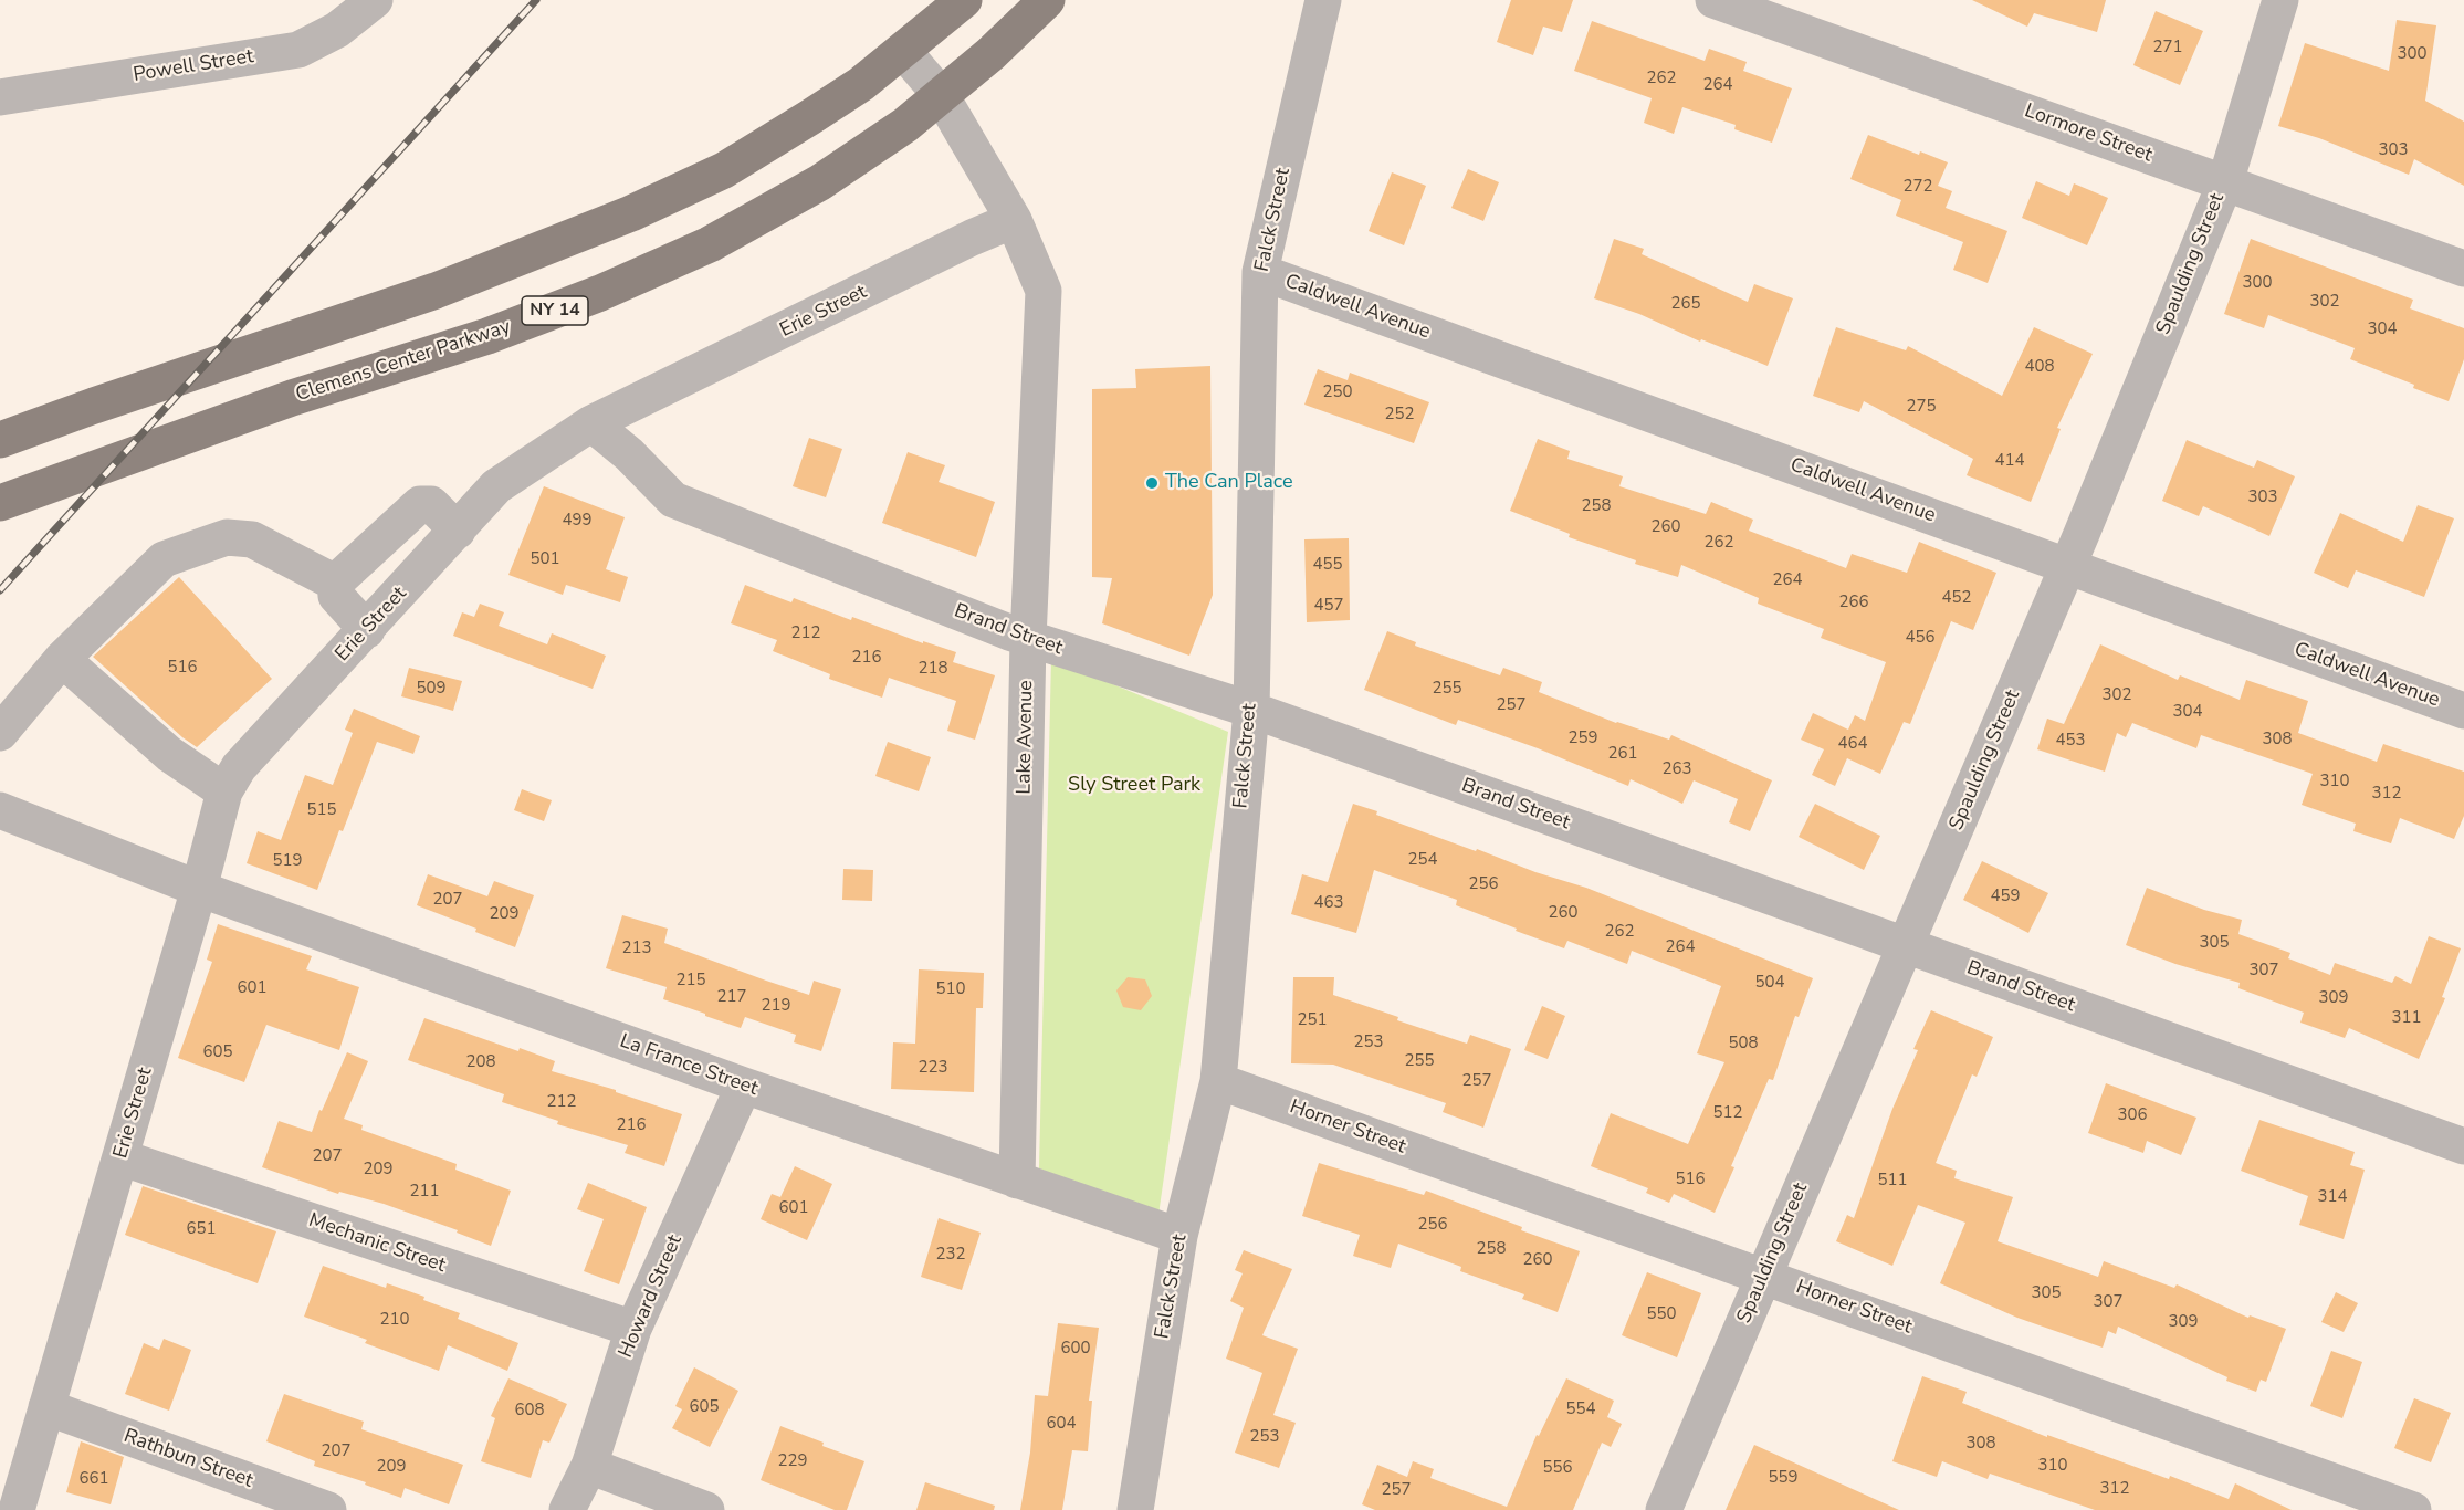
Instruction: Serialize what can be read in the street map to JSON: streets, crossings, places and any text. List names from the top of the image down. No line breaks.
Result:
{"streets":{"main road":["NY 14","Clemens Center Parkway"],"street":["Powell Street","Lormore Street","Falck Street","Spaulding Street","Caldwell Avenue","Erie Street","Brand Street","Lake Avenue","La France Street","Horner Street","Mechanic Street","Howard Street","Rathbun Street"]},"crossings":[["Lormore Street","Spaulding Street"],["Falck Street","Caldwell Avenue"],["Falck Street","Brand Street"],["Falck Street","La France Street"],["Falck Street","Horner Street"],["Spaulding Street","Caldwell Avenue"],["Spaulding Street","Brand Street"],["Spaulding Street","Horner Street"],["Erie Street","Brand Street"],["Erie Street","Lake Avenue"],["Erie Street","La France Street"],["Erie Street","Mechanic Street"],["Erie Street","Rathbun Street"],["Brand Street","Lake Avenue"],["Lake Avenue","La France Street"],["La France Street","Howard Street"],["Mechanic Street","Howard Street"]],"parks":["Sly Street Park"],"places":["The Can Place"],"house_numbers":["271","300","262","264","303","272","300","302","265","304","408","250","275","252","414","303","258","499","260","262","501","455","264","452","266","457","212","456","216","516","218","509","255","302","257","304","259","308","453","464","261","263","310","312","515","254","519","256","459","207","463","260","209","262","305","264","213","307","215","504","601","510","217","309","219","311","251","253","508","605","255","208","223","257","212","512","306","216","207","209","516","511","211","314","601","256","651","258","232","260","305","307","550","210","309","600","605","554","608","604","253","308","207","229","310","209","556","559","661","312","257"]}
